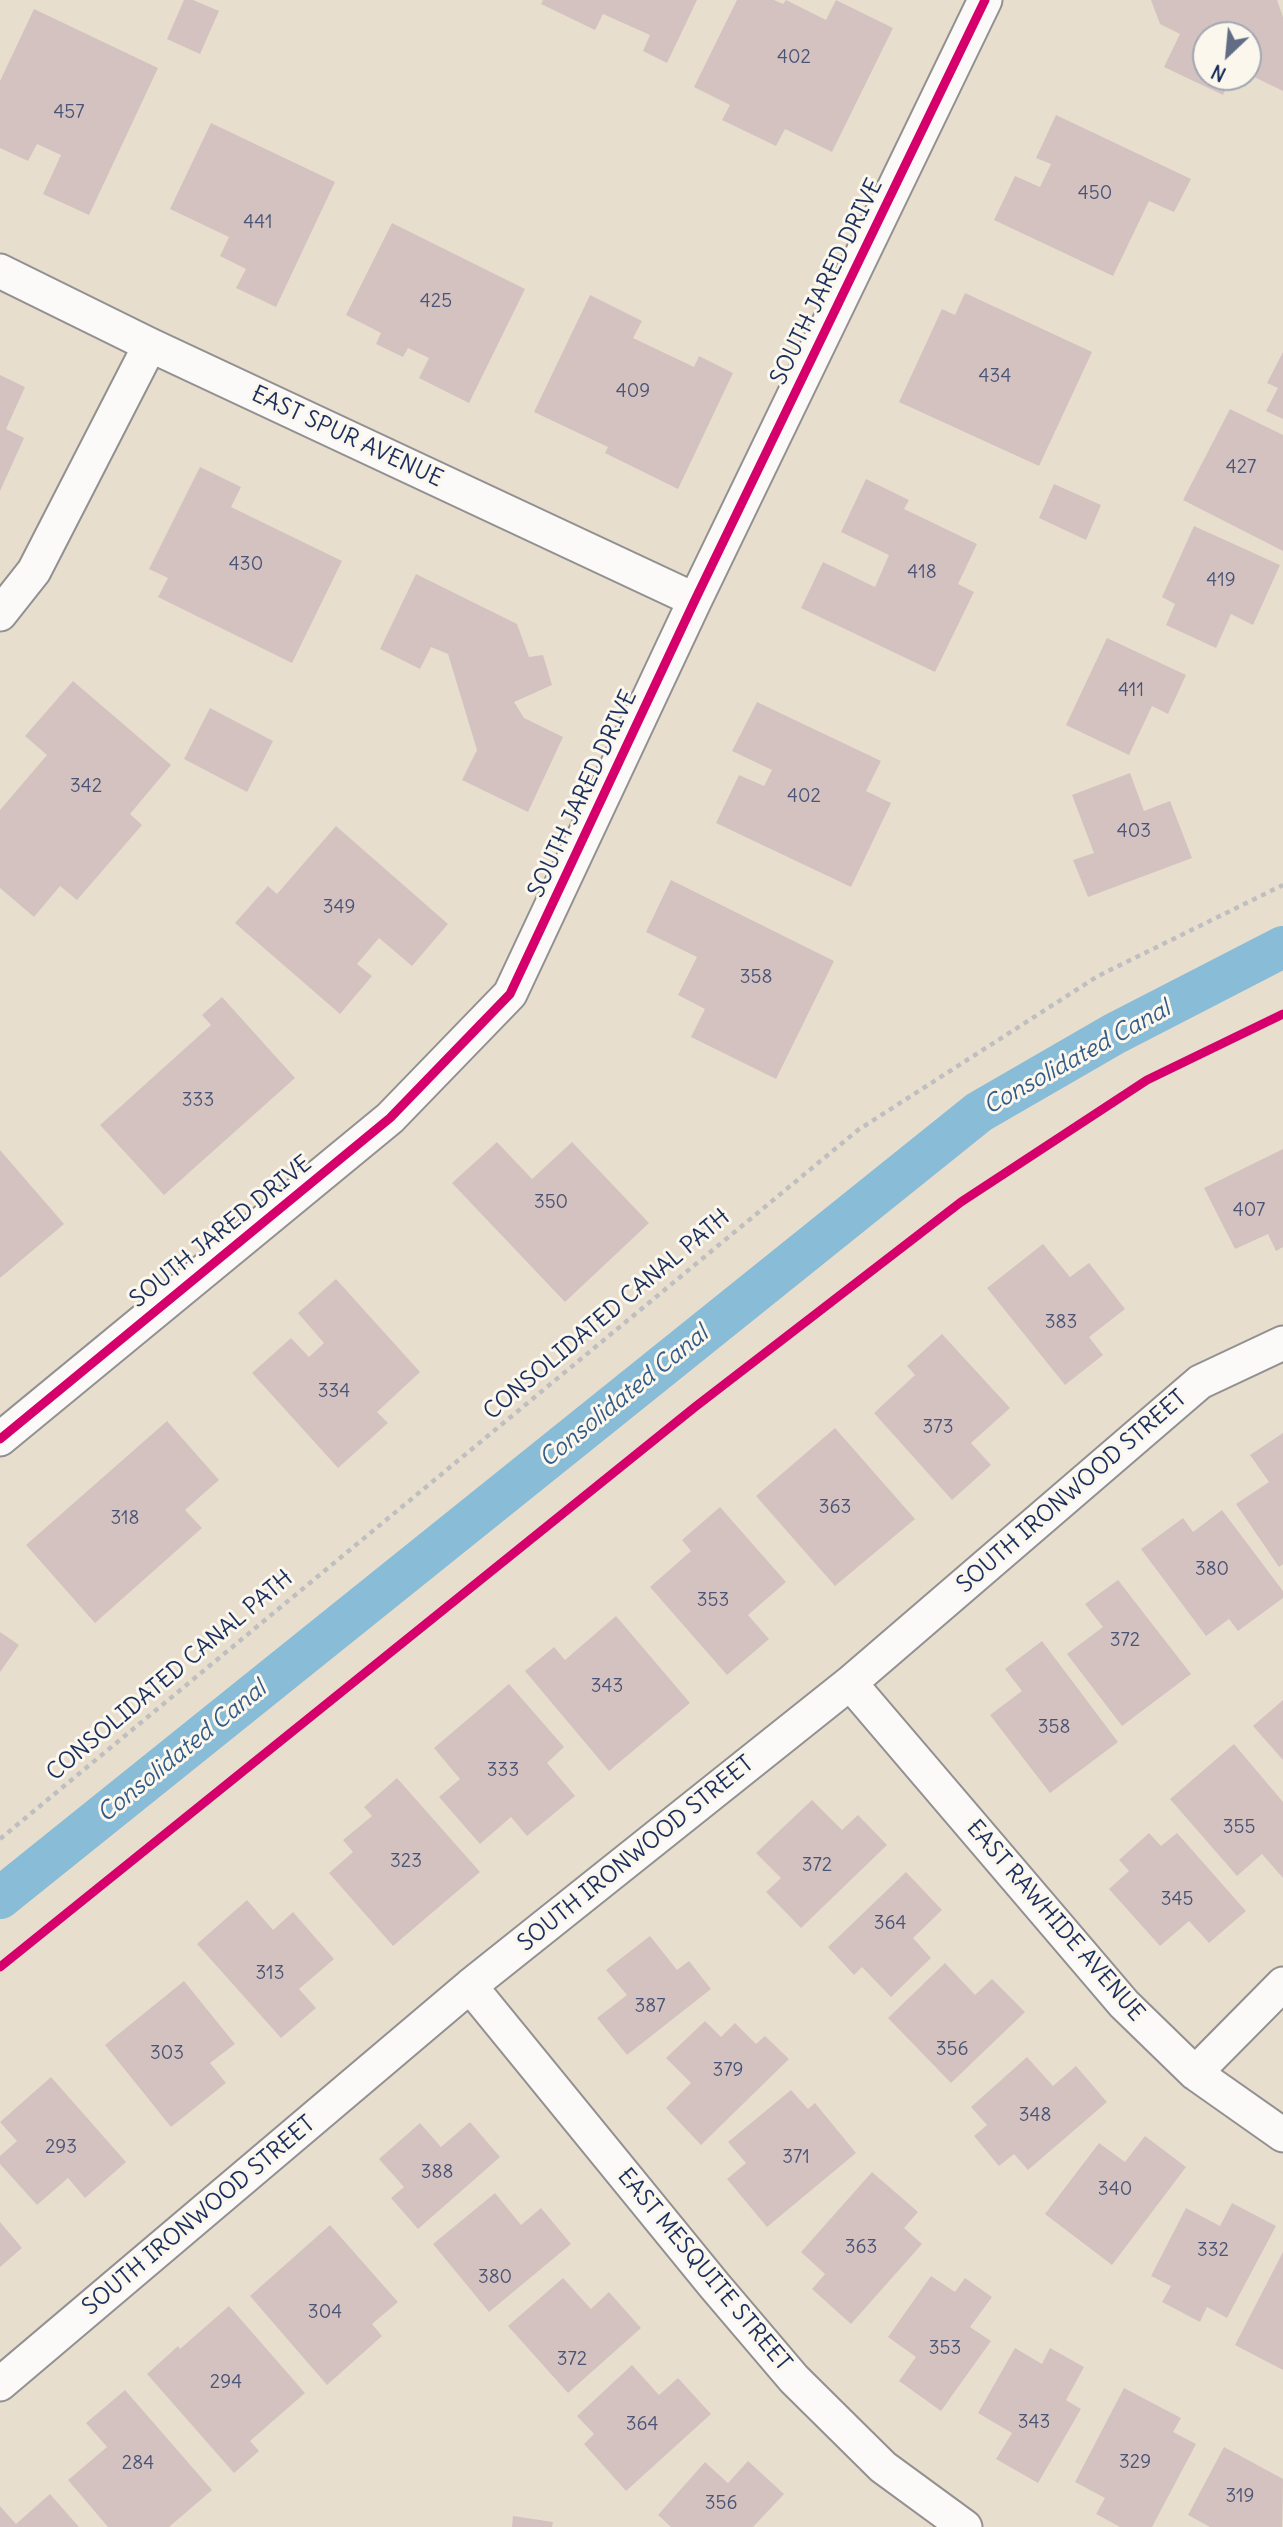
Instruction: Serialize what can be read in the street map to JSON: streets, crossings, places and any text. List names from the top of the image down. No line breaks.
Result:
{"streets":{"street":["SOUTH JARED DRIVE","EAST SPUR AVENUE","SOUTH IRONWOOD STREET","EAST RAWHIDE AVENUE","EAST MESQUITE STREET"],"path":["CONSOLIDATED CANAL PATH"]},"crossings":[["SOUTH JARED DRIVE","EAST SPUR AVENUE"],["SOUTH IRONWOOD STREET","EAST RAWHIDE AVENUE"],["SOUTH IRONWOOD STREET","EAST MESQUITE STREET"]],"water":["Consolidated Canal"],"house_numbers":["402","457","450","441","425","434","409","427","430","418","419","411","342","402","403","349","358","333","350","407","383","334","373","363","318","380","353","372","343","358","333","355","323","372","345","364","313","387","356","303","379","348","293","371","388","340","363","332","380","304","353","372","294","343","364","329","284","319","356"],"north":"bottom left"}
